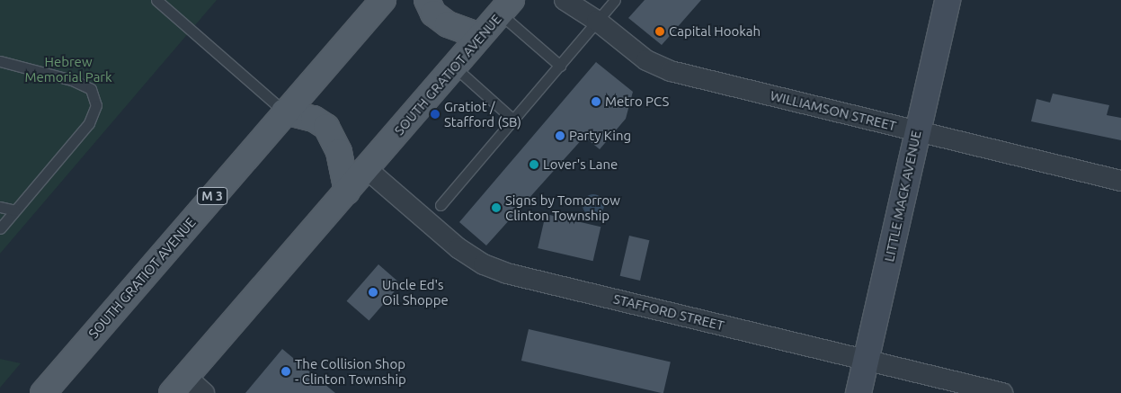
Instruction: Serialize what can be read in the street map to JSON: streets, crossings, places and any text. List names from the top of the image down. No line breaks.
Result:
{"streets":{"main road":["SOUTH GRATIOT AVENUE","M 3"],"street":["WILLIAMSON STREET","LITTLE MACK AVENUE","STAFFORD STREET"]},"crossings":[["SOUTH GRATIOT AVENUE","STAFFORD STREET"],["WILLIAMSON STREET","LITTLE MACK AVENUE"],["LITTLE MACK AVENUE","STAFFORD STREET"]],"parks":["Hebrew Memorial Park"],"places":["Capital Hookah","Metro PCS","Gratiot / Stafford (SB)","Party King","Lover's Lane","Signs by Tomorrow Clinton Township","Uncle Ed's Oil Shoppe","The Collision Shop - Clinton Township"]}
